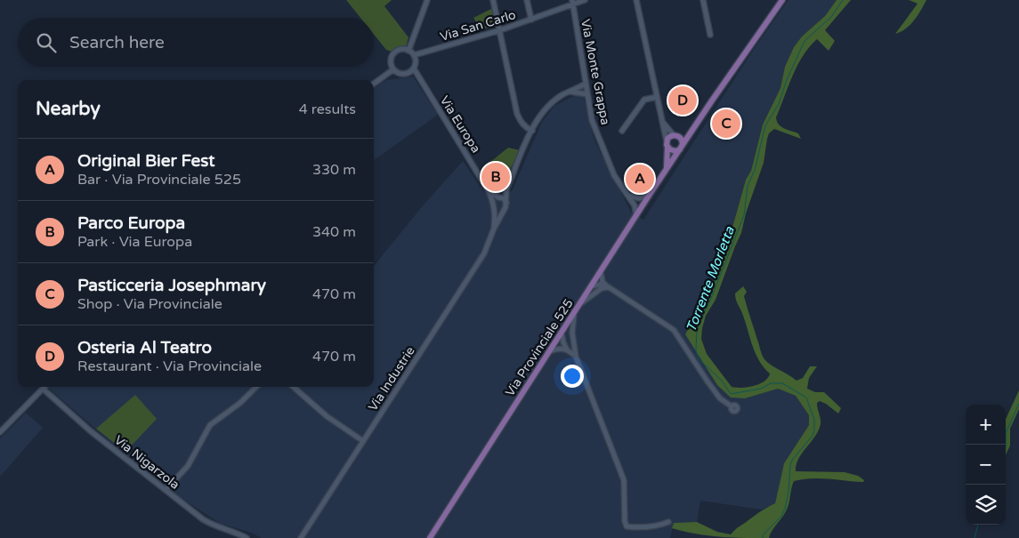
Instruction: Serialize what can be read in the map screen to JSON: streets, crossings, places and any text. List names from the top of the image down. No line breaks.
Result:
{"streets":{"main road":["Via Provinciale 525"],"street":["Via San Carlo","Via Monte Grappa","Via Europa","Via Industrie","Via Nigarzola"]},"crossings":[["Via San Carlo","Via Monte Grappa"],["Via San Carlo","Via Europa"],["Via Monte Grappa","Via Industrie"],["Via Europa","Via Industrie"]],"water":["Torrente Morletta"],"page":{"search":"Search here","heading":["Nearby","4 results"],"pins":["D","C","B","A"],"list":[{"mark":"A","name":"Original Bier Fest","note":"Bar · Via Provinciale 525","value":"330 m"},{"mark":"B","name":"Parco Europa","note":"Park · Via Europa","value":"340 m"},{"mark":"C","name":"Pasticceria Josephmary","note":"Shop · Via Provinciale","value":"470 m"},{"mark":"D","name":"Osteria Al Teatro","note":"Restaurant · Via Provinciale","value":"470 m"}],"map_buttons":["+","−"]}}
